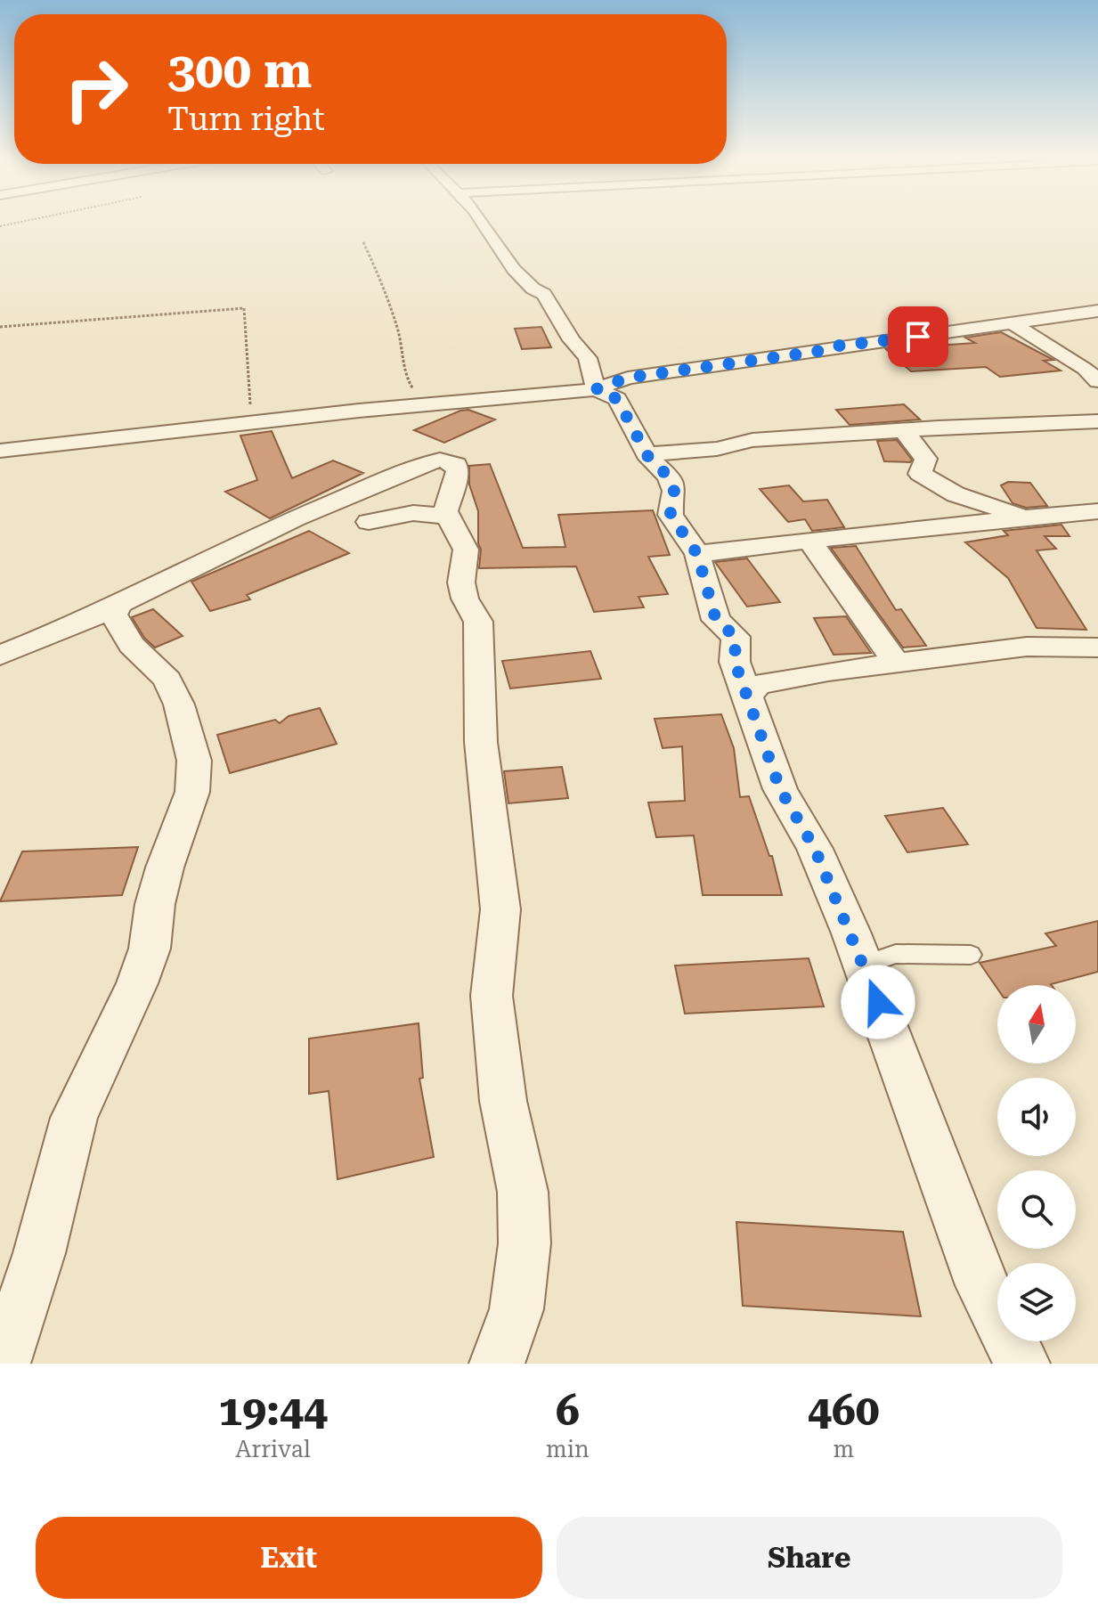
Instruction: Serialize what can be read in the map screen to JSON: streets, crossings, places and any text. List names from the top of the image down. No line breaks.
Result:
{"north":"top","page":{"turn":["300 m","Turn right"],"eta":["19:44","Arrival","6","min","460","m"],"buttons":["Exit","Share"]}}
